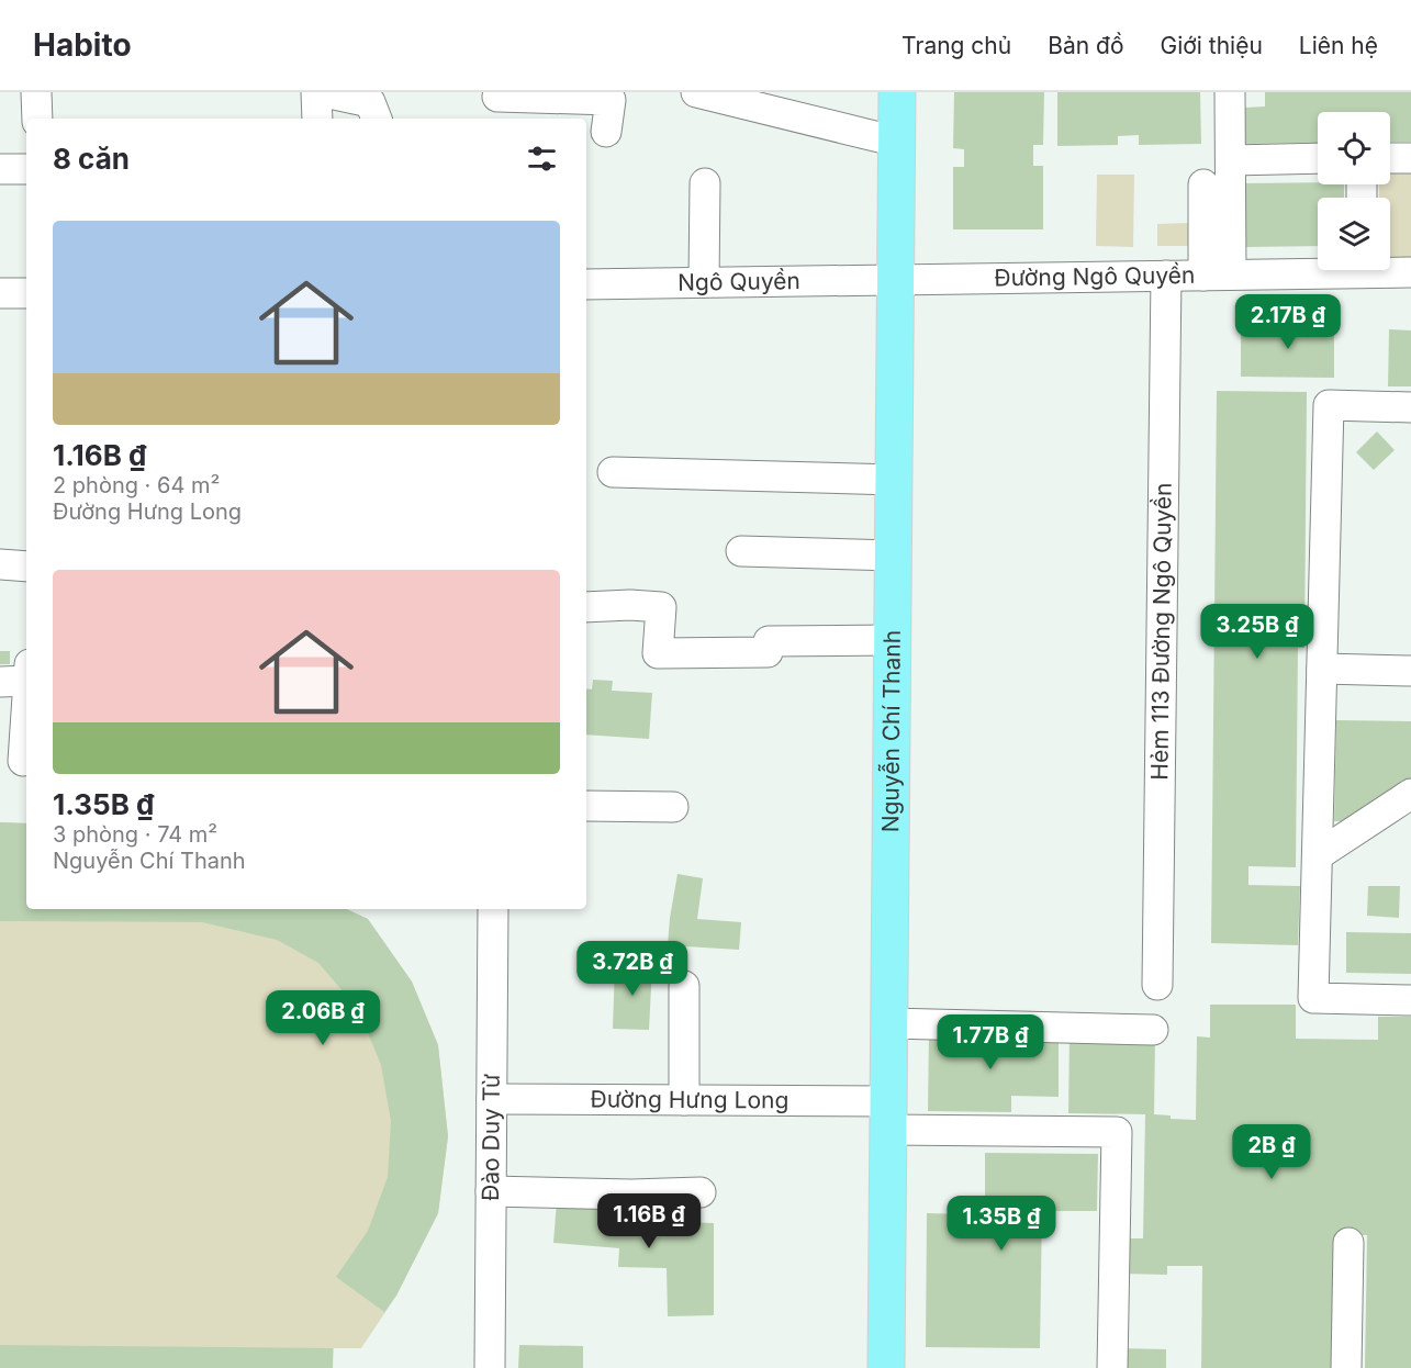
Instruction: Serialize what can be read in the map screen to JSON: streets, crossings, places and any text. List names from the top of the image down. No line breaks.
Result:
{"streets":{"main road":["Nguyễn Chí Thanh"],"street":["Đường Ngô Quyền","Ngô Quyền","Hẻm 113 Đường Ngô Quyền","Đường Hưng Long","Đào Duy Từ"]},"crossings":[["Đường Ngô Quyền","Ngô Quyền"],["Đường Ngô Quyền","Hẻm 113 Đường Ngô Quyền"],["Đường Ngô Quyền","Nguyễn Chí Thanh"],["Ngô Quyền","Nguyễn Chí Thanh"],["Nguyễn Chí Thanh","Đường Hưng Long"],["Đường Hưng Long","Đào Duy Từ"]],"page":{"header":"Habito","nav":["Trang chủ","Bản đồ","Giới thiệu","Liên hệ"],"heading":"8 căn","list":[{"name":"1.16B ₫","note":"2 phòng · 64 m² · Đường Hưng Long"},{"name":"1.35B ₫","note":"3 phòng · 74 m² · Nguyễn Chí Thanh"}],"price":["2.17B ₫","3.25B ₫","3.72B ₫","2.06B ₫","1.77B ₫","2B ₫","1.16B ₫","1.35B ₫"]}}
